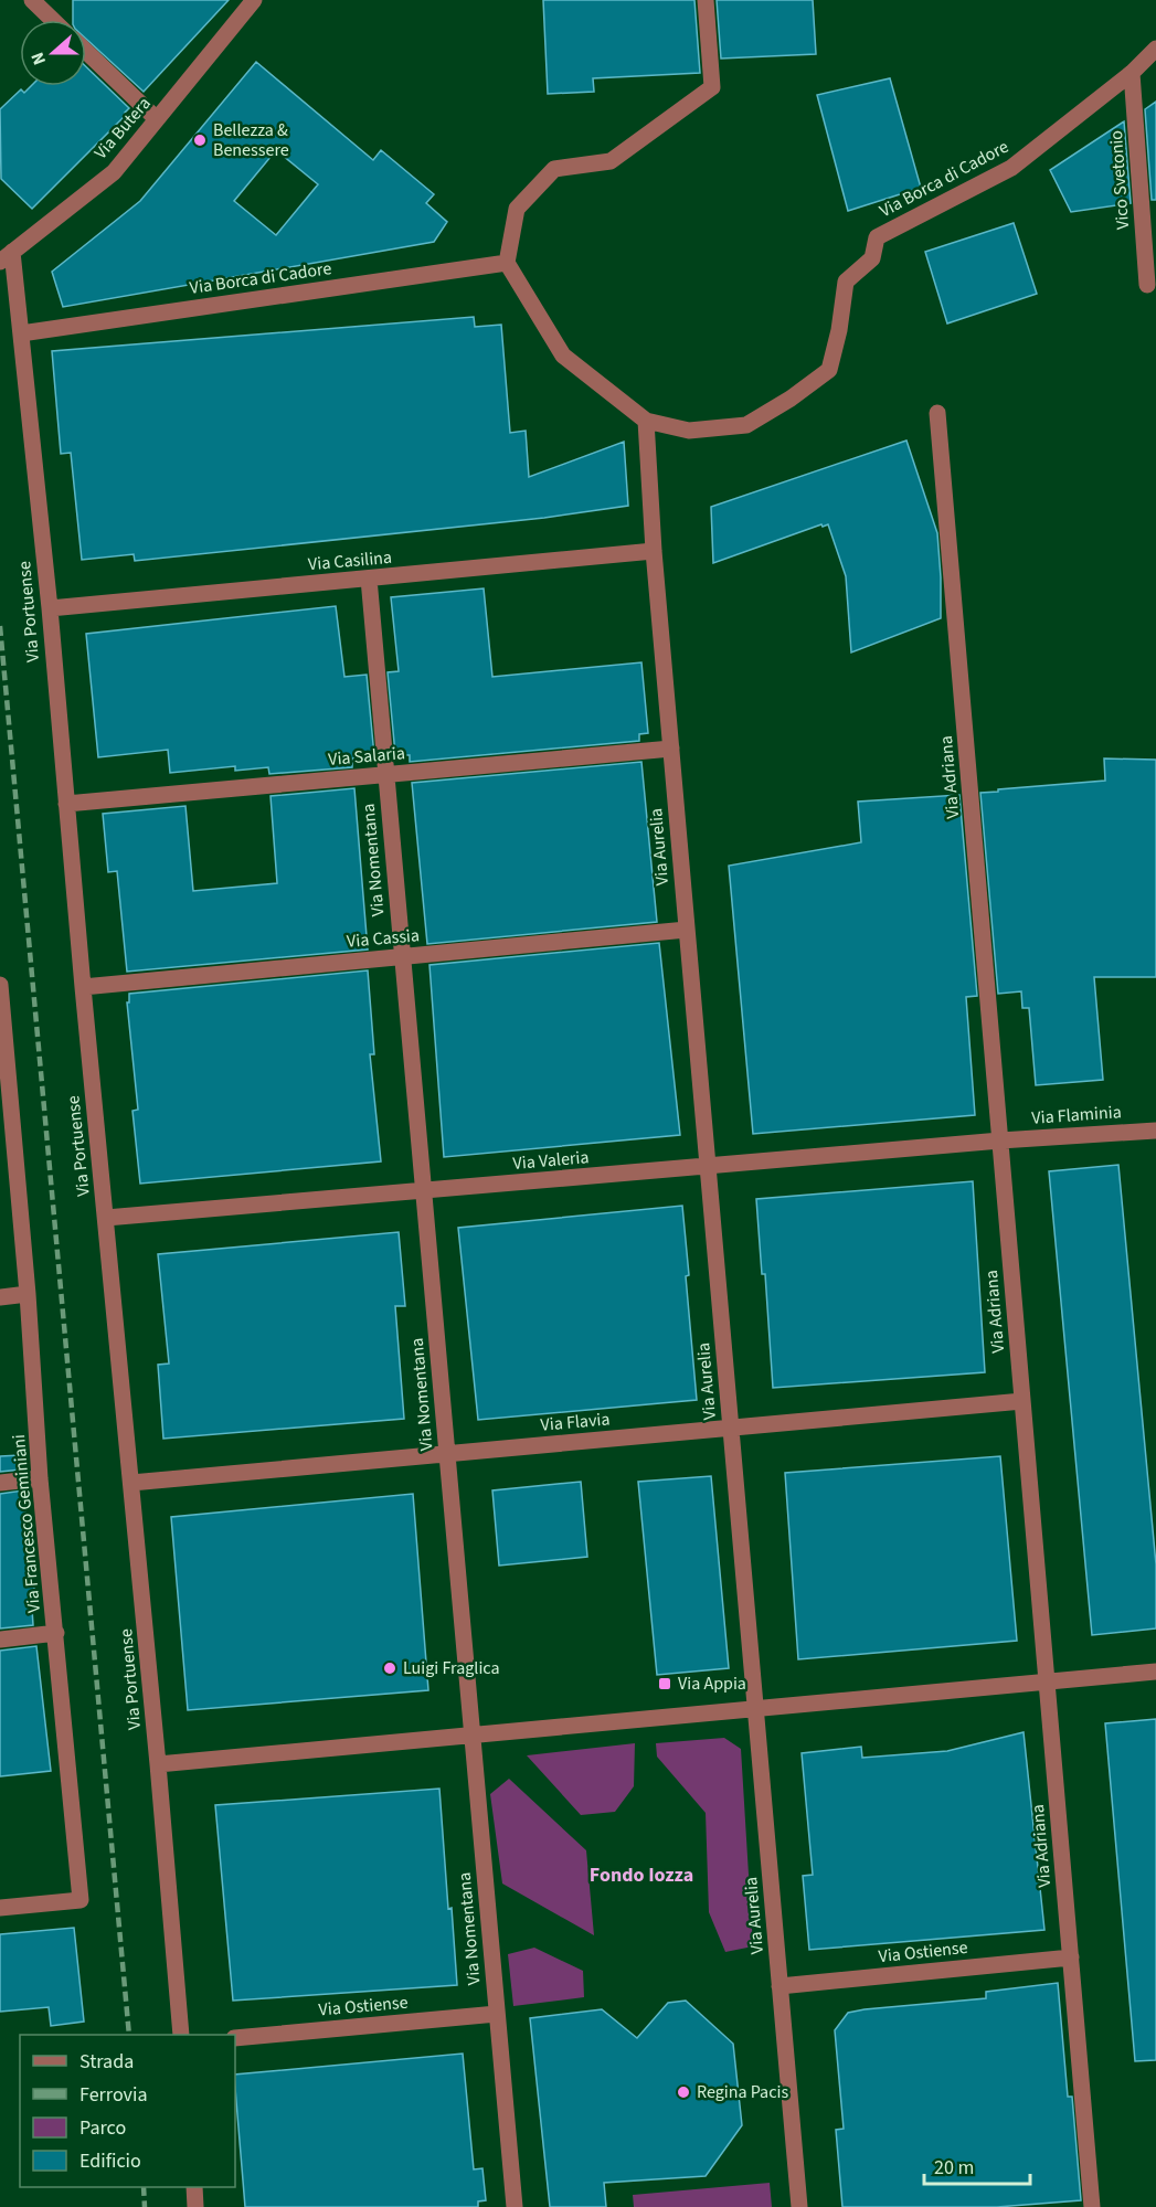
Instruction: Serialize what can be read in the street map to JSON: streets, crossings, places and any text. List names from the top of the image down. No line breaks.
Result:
{"streets":{"street":["Via Butera","Via Borca di Cadore","Vico Svetonio","Via Casilina","Via Portuense","Via Salaria","Via Adriana","Via Aurelia","Via Nomentana","Via Cassia","Via Flaminia","Via Valeria","Via Flavia","Via Francesco Geminiani","Via Ostiense"]},"crossings":[["Via Butera","Via Portuense"],["Via Borca di Cadore","Vico Svetonio"],["Via Borca di Cadore","Via Portuense"],["Via Borca di Cadore","Via Aurelia"],["Via Casilina","Via Portuense"],["Via Casilina","Via Aurelia"],["Via Casilina","Via Nomentana"],["Via Portuense","Via Salaria"],["Via Portuense","Via Cassia"],["Via Portuense","Via Valeria"],["Via Portuense","Via Flavia"],["Via Salaria","Via Aurelia"],["Via Salaria","Via Nomentana"],["Via Adriana","Via Flaminia"],["Via Adriana","Via Valeria"],["Via Adriana","Via Flavia"],["Via Adriana","Via Ostiense"],["Via Aurelia","Via Cassia"],["Via Aurelia","Via Valeria"],["Via Aurelia","Via Flavia"],["Via Aurelia","Via Ostiense"],["Via Nomentana","Via Cassia"],["Via Nomentana","Via Valeria"],["Via Nomentana","Via Flavia"],["Via Nomentana","Via Ostiense"],["Via Flaminia","Via Valeria"]],"districts":["Fondo Iozza"],"places":{"other":["Bellezza & Benessere","Luigi Fraglica","Regina Pacis"],"transit":["Via Appia"]},"legend":["Strada","Ferrovia","Parco","Edificio"],"scale_bar":"20 m","north":"left"}
